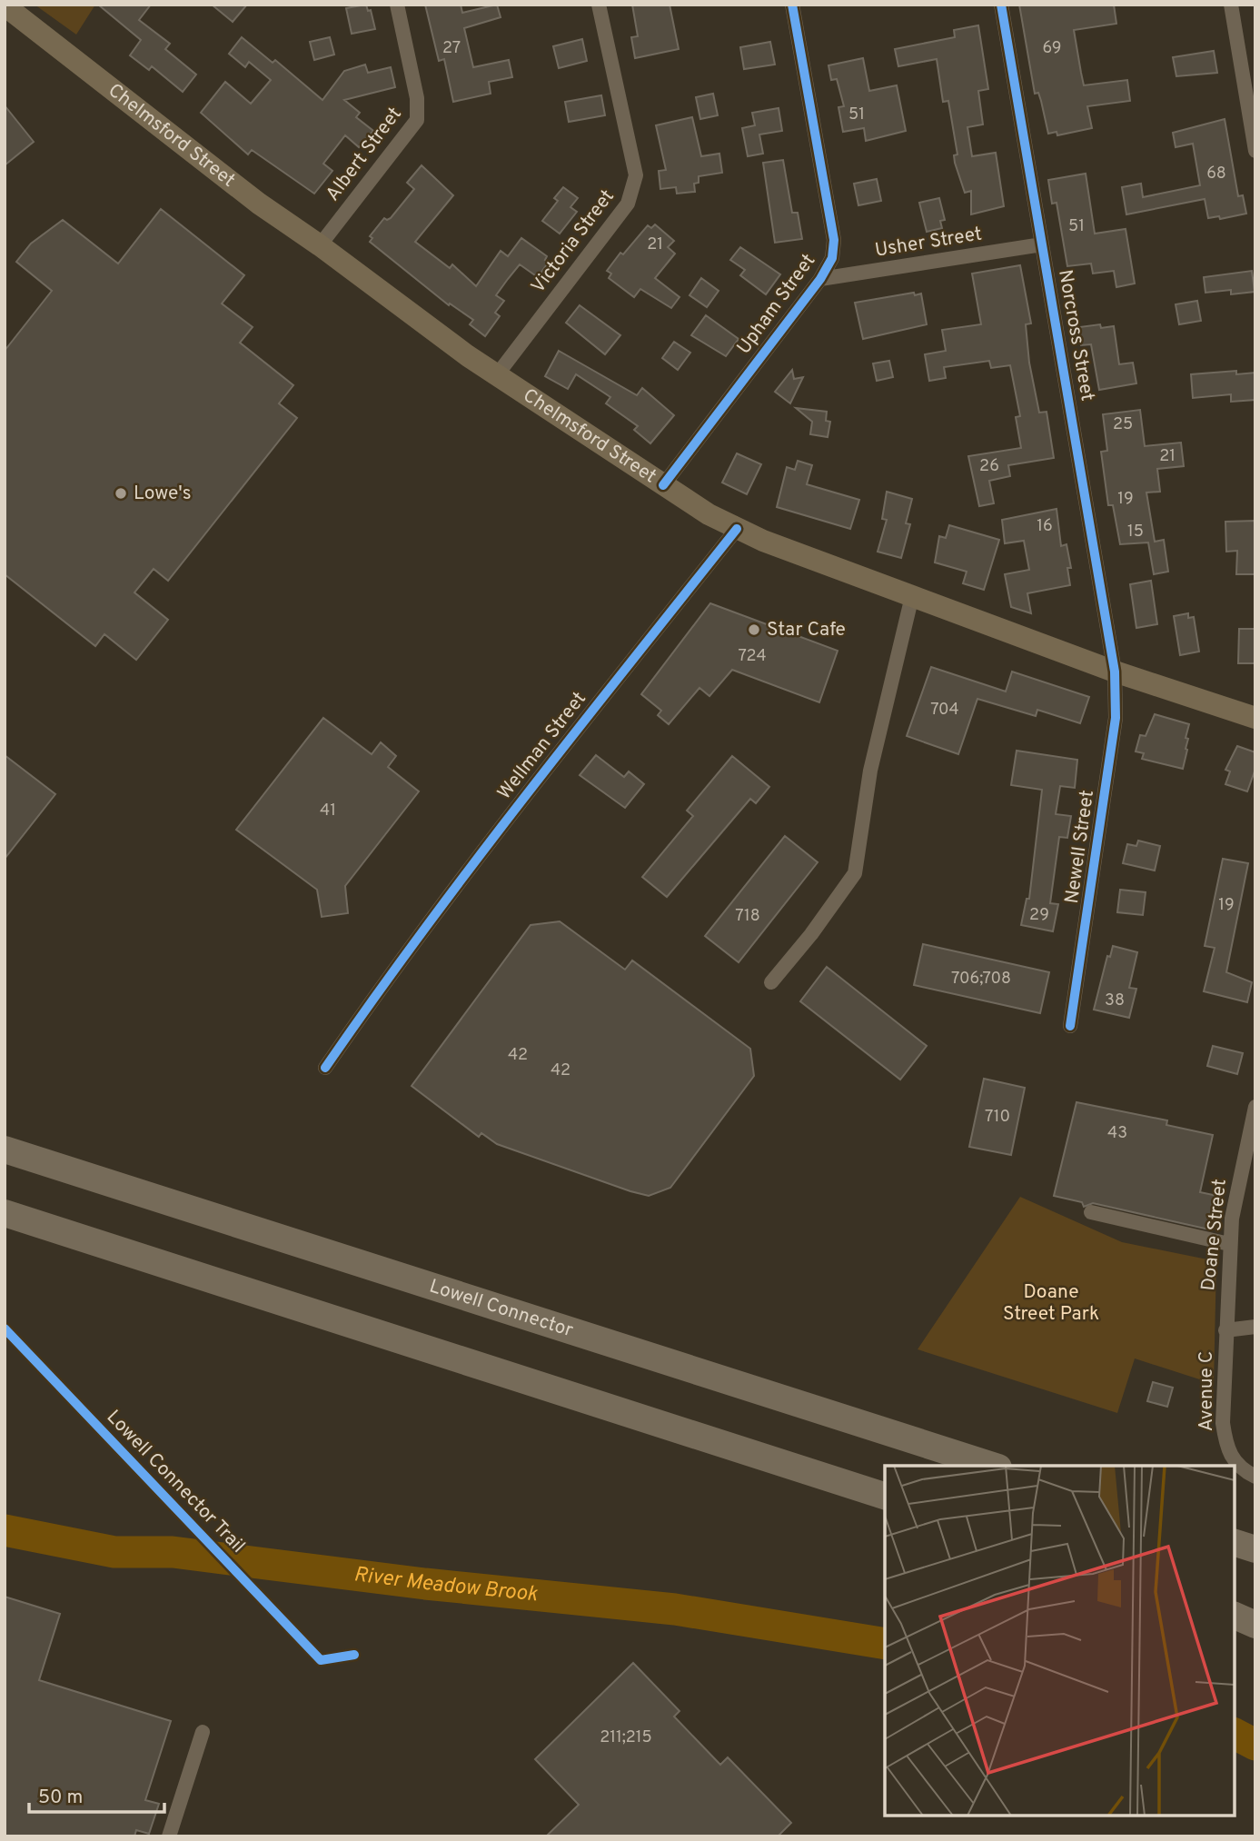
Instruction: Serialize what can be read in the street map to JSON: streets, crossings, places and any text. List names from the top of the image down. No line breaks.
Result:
{"streets":{"highway":["Lowell Connector"],"main road":["Chelmsford Street"],"street":["Albert Street","Victoria Street","Usher Street","Upham Street","Norcross Street","Wellman Street","Newell Street","Doane Street","Avenue C"],"cycle path":["Lowell Connector Trail"]},"crossings":[["Chelmsford Street","Albert Street"],["Chelmsford Street","Victoria Street"],["Chelmsford Street","Upham Street"],["Chelmsford Street","Norcross Street"],["Chelmsford Street","Wellman Street"],["Chelmsford Street","Newell Street"],["Usher Street","Upham Street"],["Usher Street","Norcross Street"],["Norcross Street","Newell Street"],["Doane Street","Avenue C"]],"water":["River Meadow Brook"],"parks":["Doane Street Park"],"places":["Lowe's","Star Cafe"],"house_numbers":["27","69","51","68","51","21","25","21","26","19","16","15","724","704","41","19","29","718","706;708","38","42","42","710","43","211;215"],"scale_bar":"50 m"}
